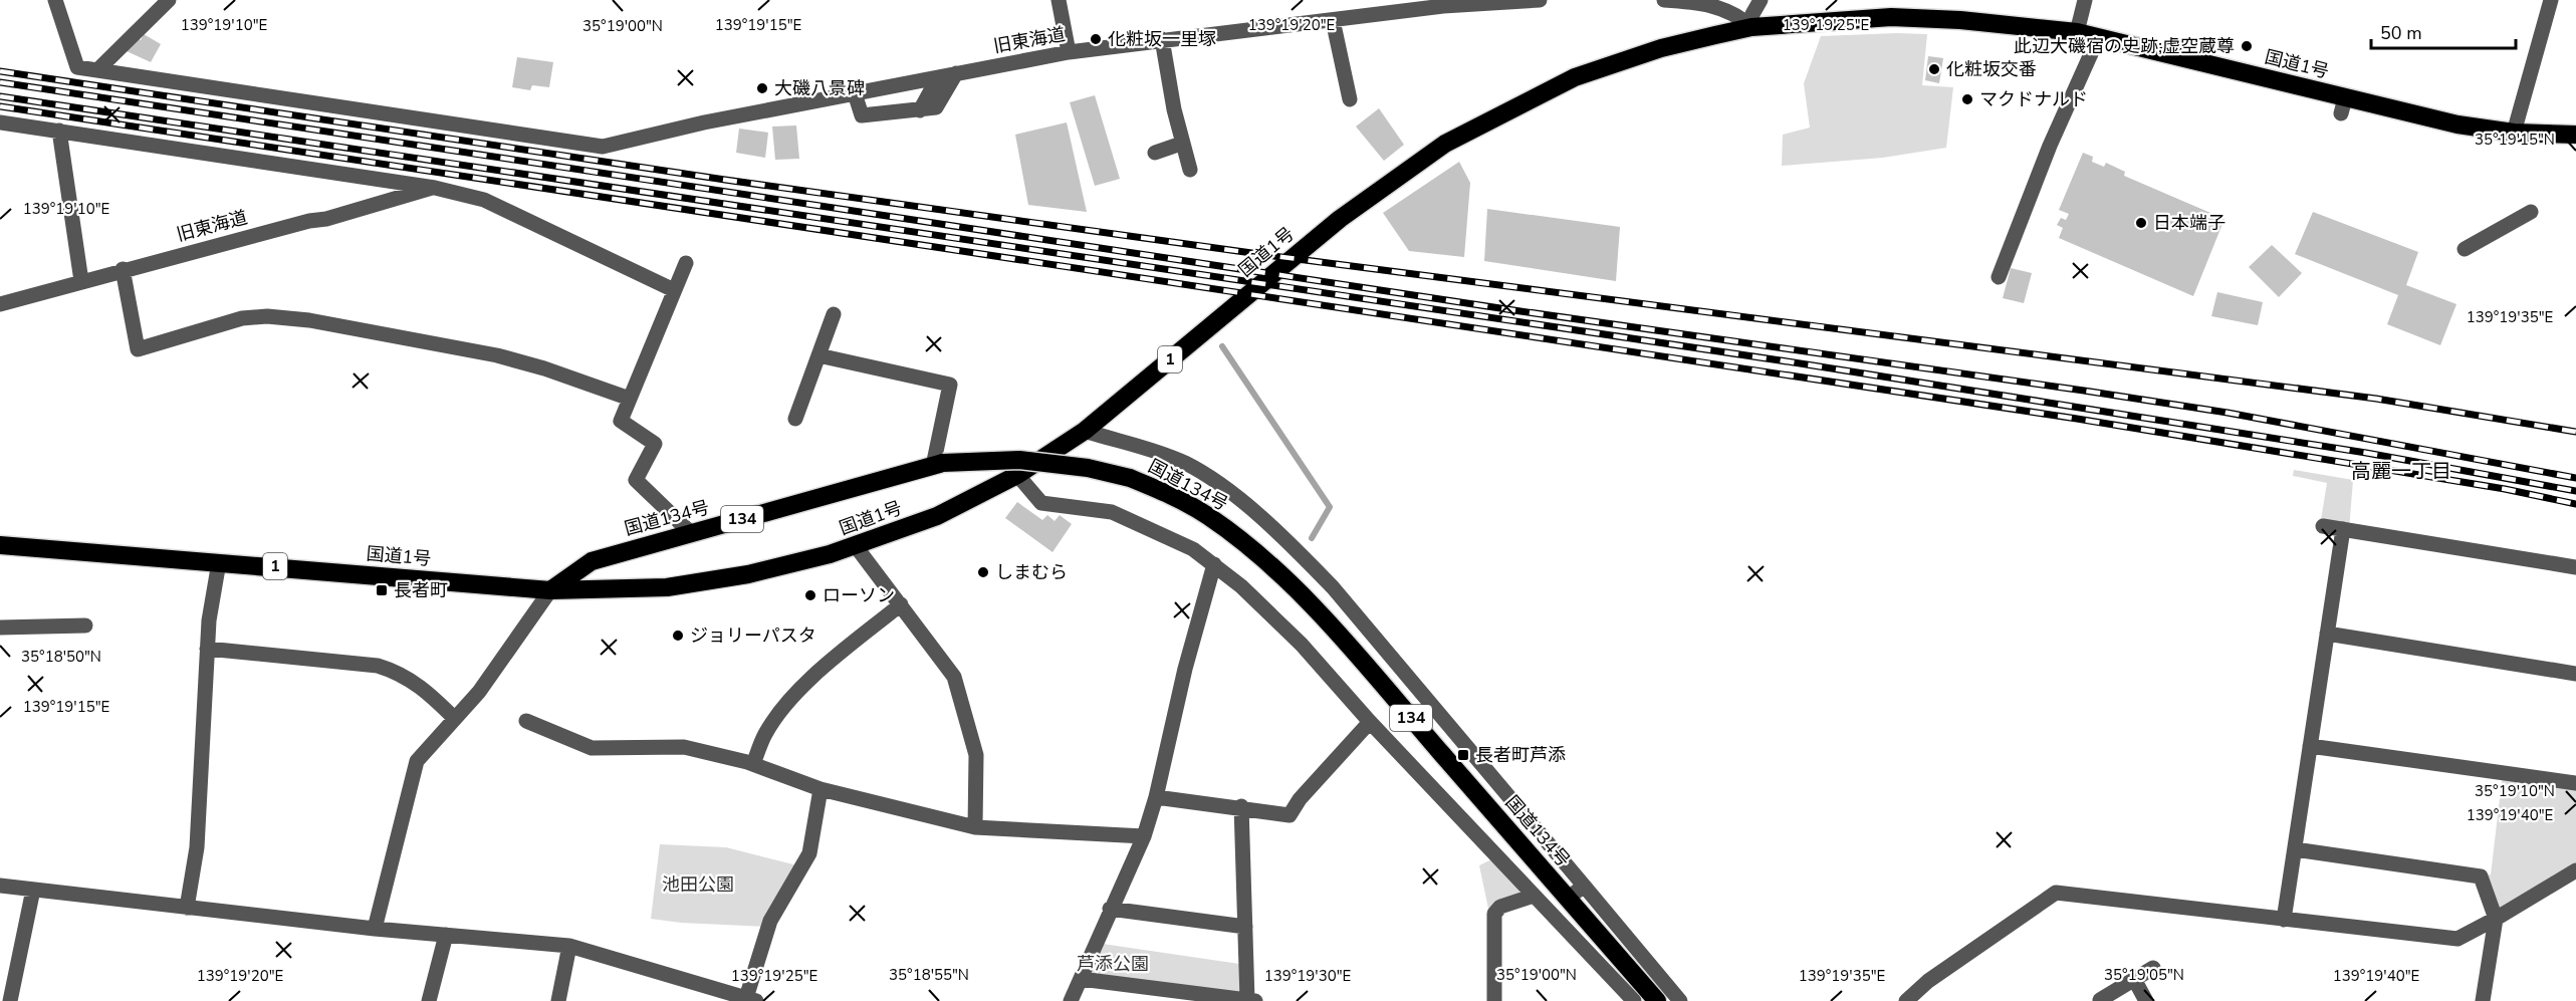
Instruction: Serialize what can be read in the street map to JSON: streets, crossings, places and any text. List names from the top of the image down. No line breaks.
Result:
{"streets":{"highway":["国道1号","1","国道134号","134"],"street":["旧東海道"]},"crossings":[["国道1号","国道134号"]],"districts":["高麗一丁目"],"parks":["池田公園","芦添公園"],"places":{"other":["化粧坂一里塚","此辺大磯宿の史跡;虚空蔵尊","化粧坂交番","大磯八景碑","マクドナルド","日本端子","しまむら","ローソン","ジョリーパスタ"],"transit":["長者町","長者町芦添"]},"scale_bar":"50 m","coordinates":["139°19'10\"E","139°19'15\"E","139°19'20\"E","139°19'25\"E","35°19'00\"N","35°19'15\"N","139°19'35\"E","35°18'50\"N","35°19'10\"N","139°19'40\"E","35°18'55\"N","35°19'05\"N","139°19'30\"E"]}
